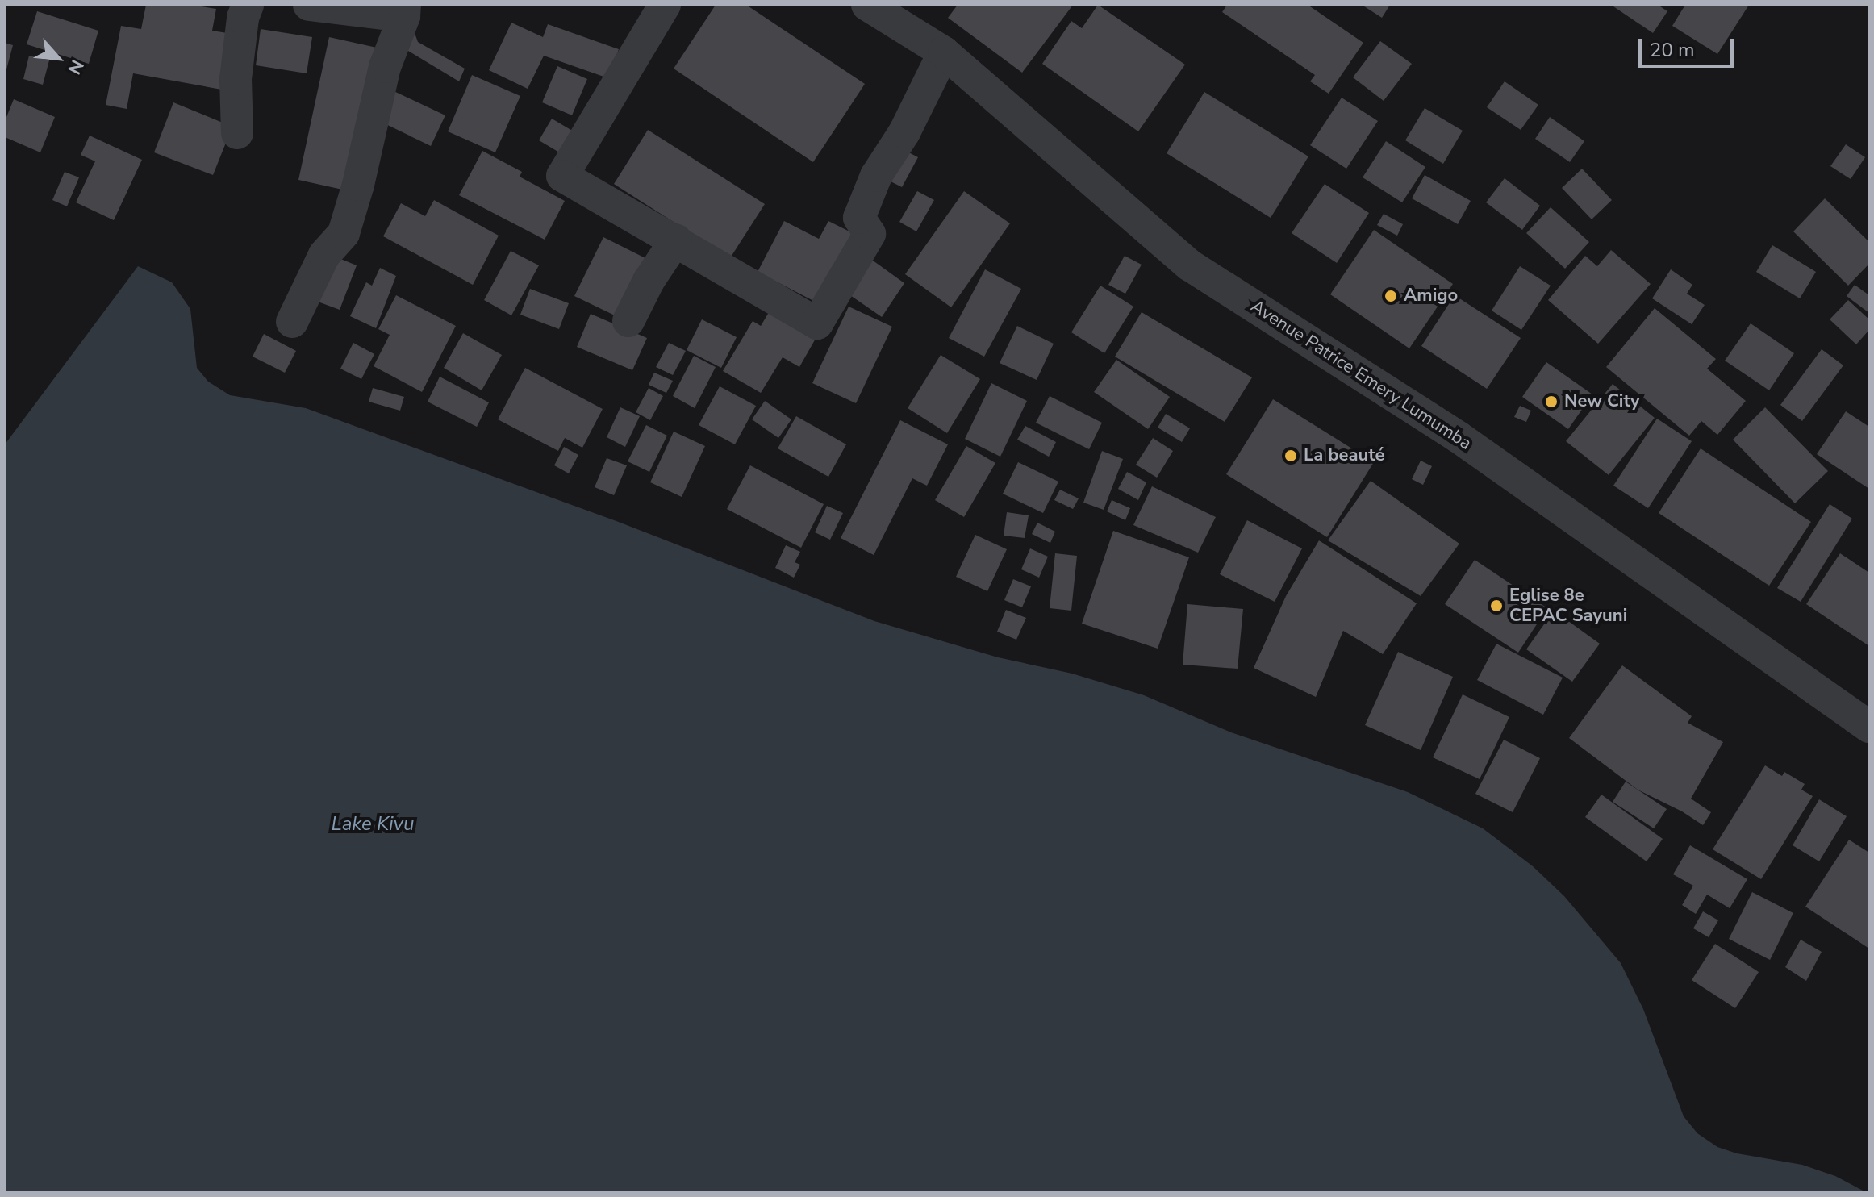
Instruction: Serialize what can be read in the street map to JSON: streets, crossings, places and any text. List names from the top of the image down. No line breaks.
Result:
{"streets":{"street":["Avenue Patrice Emery Lumumba"]},"water":["Lake Kivu"],"places":["Amigo","New City","La beauté","Eglise 8e CEPAC Sayuni"],"scale_bar":"20 m","north":"bottom right"}
